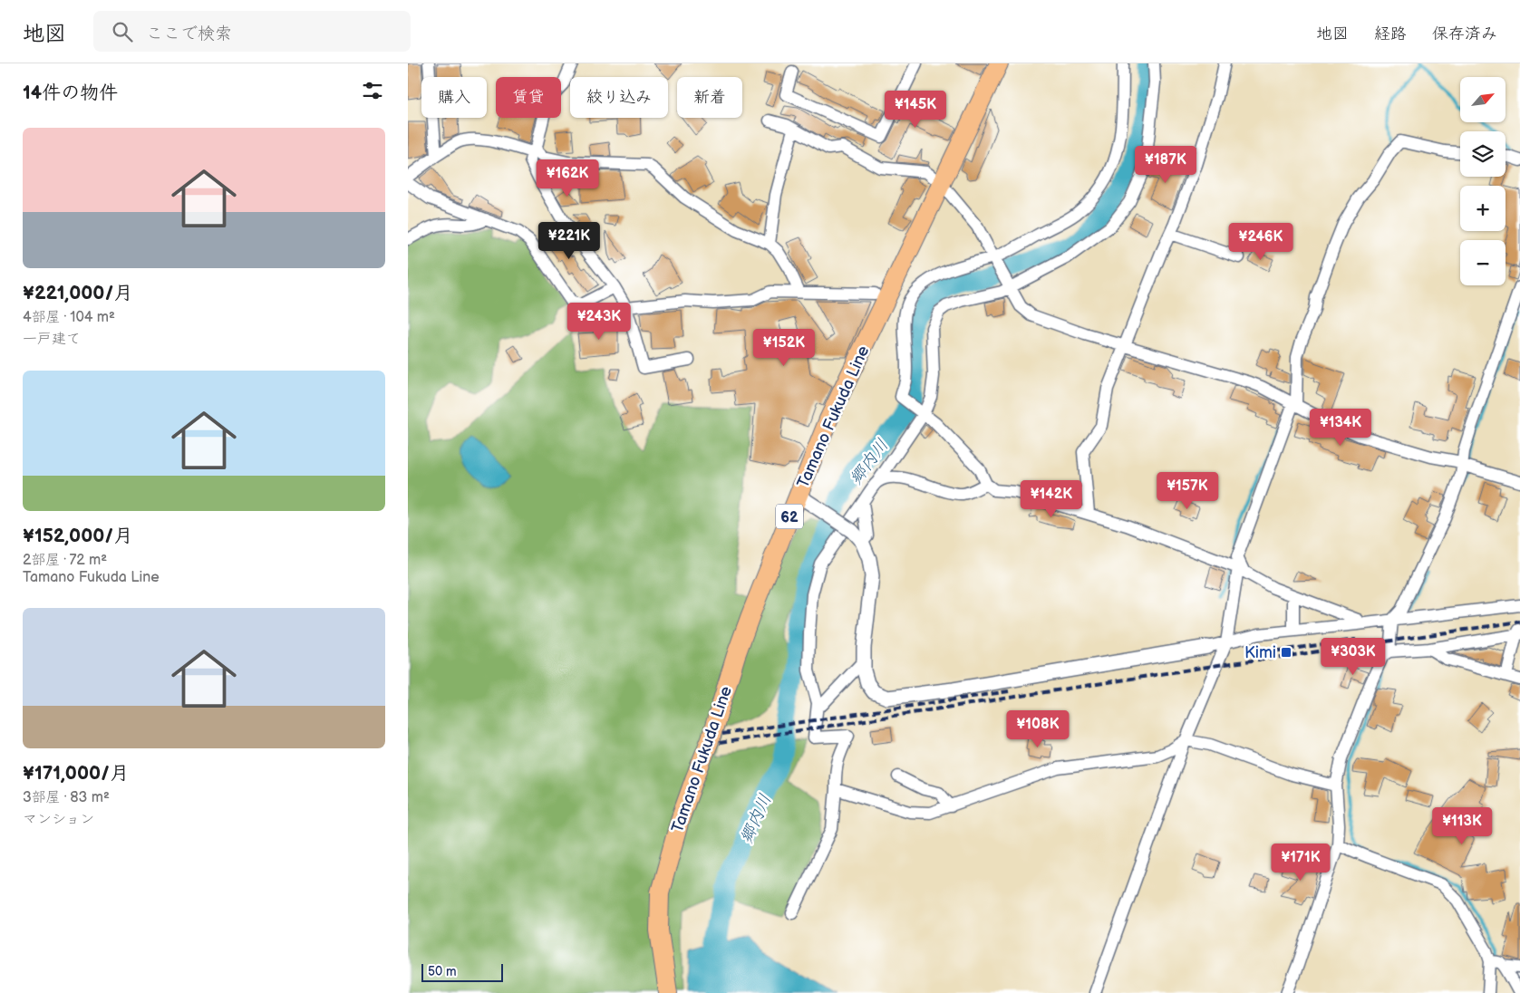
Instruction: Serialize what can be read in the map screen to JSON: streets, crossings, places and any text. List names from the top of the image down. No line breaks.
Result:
{"streets":{"main road":["Tamano Fukuda Line","62"]},"water":["郷内川"],"places":{"transit":["Kimi"]},"scale_bar":"50 m","north":"top right","page":{"header":"地図","search":"ここで検索","nav":["地図","経路","保存済み"],"heading":"14件の物件","map_buttons":["+","−"],"chip":["購入","賃貸","絞り込み","新着"],"price":["¥145K","¥187K","¥162K","¥221K","¥246K","¥243K","¥152K","¥134K","¥157K","¥142K","¥303K","¥108K","¥113K","¥171K"],"list":[{"name":"¥221,000/月","note":"4部屋 · 104 m² · 一戸建て"},{"name":"¥152,000/月","note":"2部屋 · 72 m² · Tamano Fukuda Line"},{"name":"¥171,000/月","note":"3部屋 · 83 m² · マンション"}],"scale":"50 m"}}
